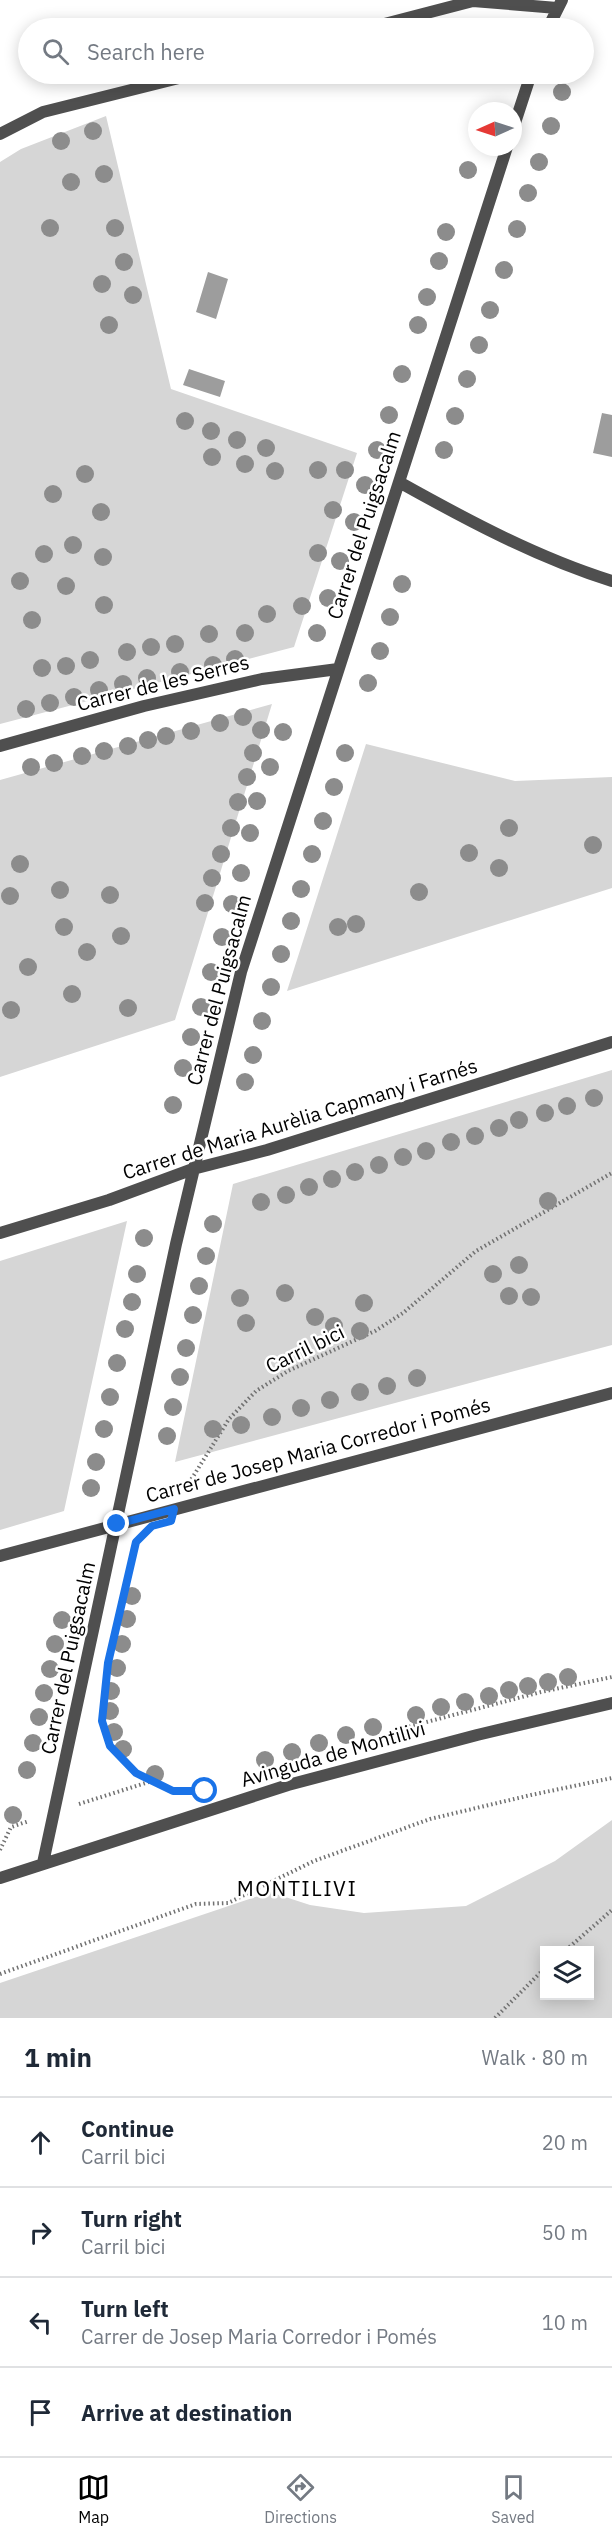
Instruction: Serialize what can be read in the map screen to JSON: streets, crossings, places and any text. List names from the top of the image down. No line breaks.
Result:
{"streets":{"street":["Carrer del Puigsacalm","Carrer de les Serres","Carrer de Maria Aurèlia Capmany i Farnés","Carrer de Josep Maria Corredor i Pomés","Avinguda de Montilivi"],"path":["Carril bici"]},"crossings":[["Carrer del Puigsacalm","Carrer de les Serres"],["Carrer del Puigsacalm","Carrer de Maria Aurèlia Capmany i Farnés"],["Carrer del Puigsacalm","Carrer de Josep Maria Corredor i Pomés"],["Carrer del Puigsacalm","Avinguda de Montilivi"],["Carril bici","Carrer de Josep Maria Corredor i Pomés"]],"districts":["MONTILIVI"],"north":"left","page":{"search":"Search here","heading":["1 min","Walk · 80 m"],"list":[["Continue","Carril bici","20 m"],["Turn right","Carril bici","50 m"],["Turn left","Carrer de Josep Maria Corredor i Pomés","10 m"],"Arrive at destination"],"nav":["Map","Directions","Saved"]}}
